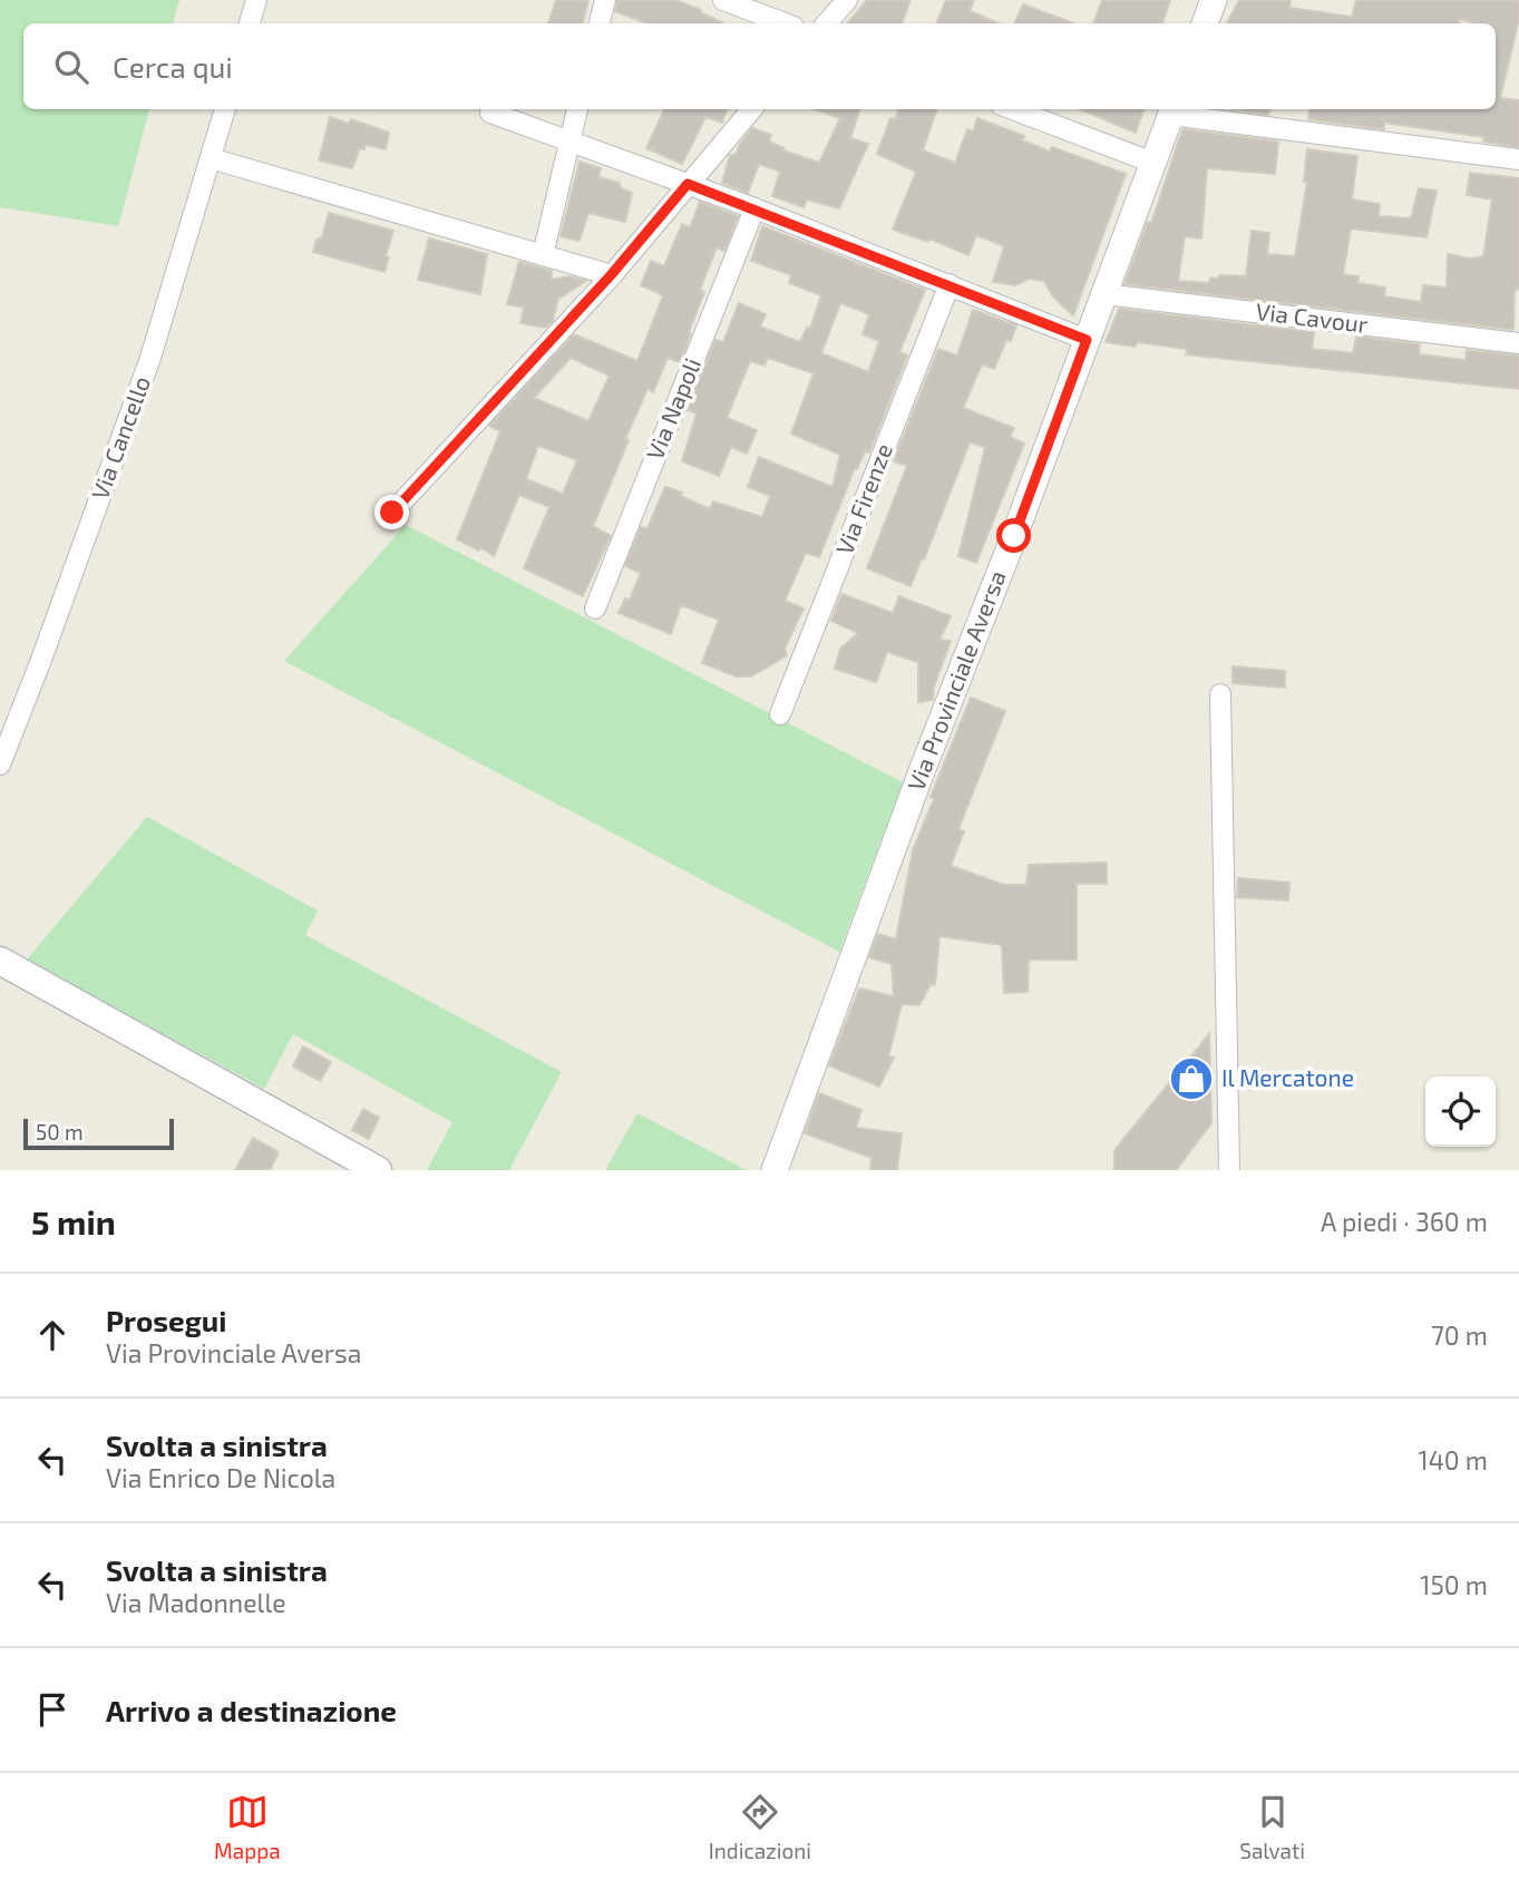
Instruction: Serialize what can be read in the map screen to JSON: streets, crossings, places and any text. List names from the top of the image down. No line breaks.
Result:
{"streets":{"street":["Via Cavour","Via Napoli","Via Cancello","Via Firenze","Via Provinciale Aversa"]},"crossings":[["Via Cavour","Via Provinciale Aversa"]],"places":{"shop":["Il Mercatone"]},"scale_bar":"50 m","page":{"search":"Cerca qui","scale":"50 m","heading":["5 min","A piedi · 360 m"],"list":[["Prosegui","Via Provinciale Aversa","70 m"],["Svolta a sinistra","Via Enrico De Nicola","140 m"],["Svolta a sinistra","Via Madonnelle","150 m"],"Arrivo a destinazione"],"nav":["Mappa","Indicazioni","Salvati"]}}
